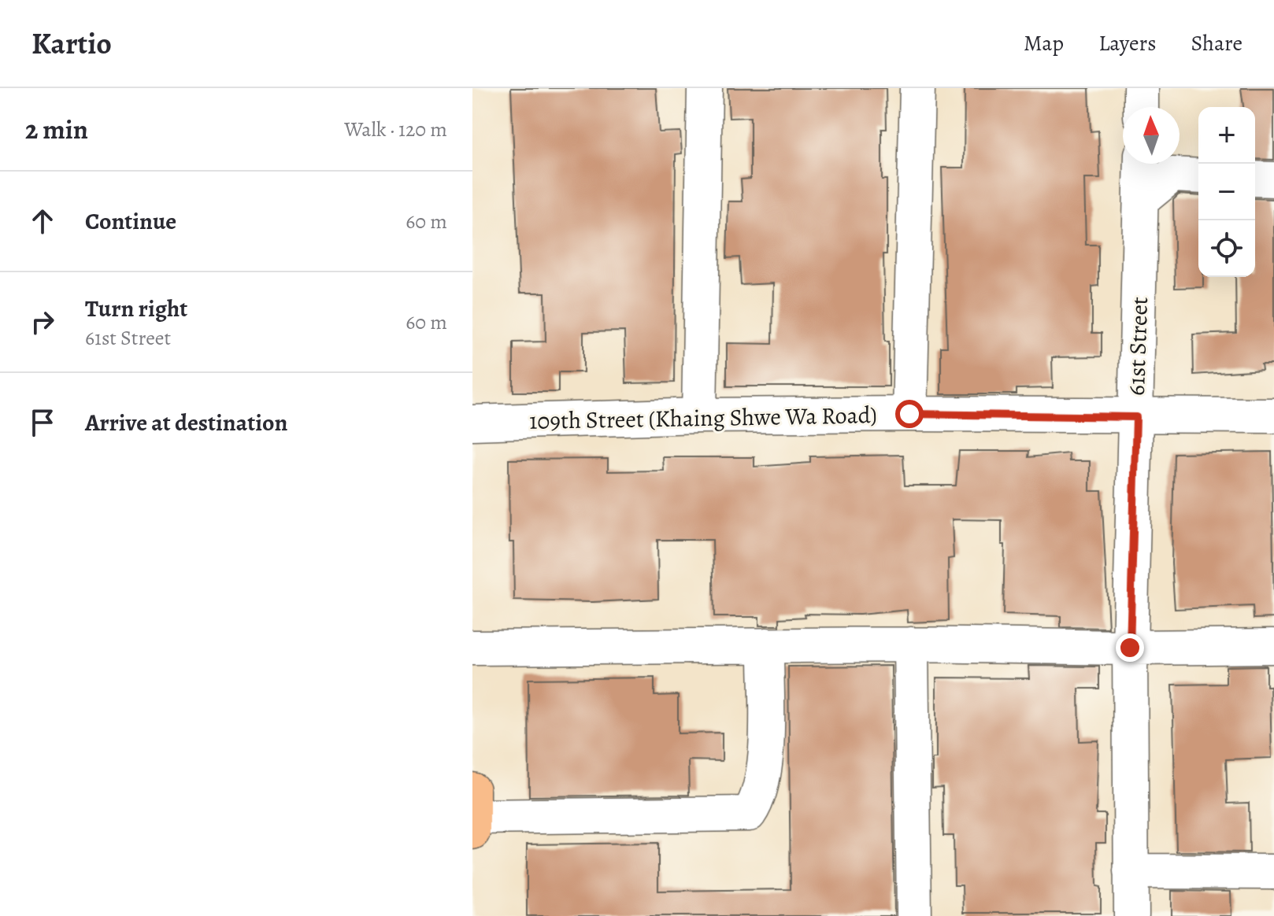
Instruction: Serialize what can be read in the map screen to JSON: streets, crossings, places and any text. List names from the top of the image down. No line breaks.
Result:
{"streets":{"street":["61st Street","109th Street (Khaing Shwe Wa Road)"]},"crossings":[["61st Street","109th Street (Khaing Shwe Wa Road)"]],"north":"top","page":{"header":"Kartio","nav":["Map","Layers","Share"],"heading":["2 min","Walk · 120 m"],"map_buttons":["+","−"],"list":[["Continue","60 m"],["Turn right","61st Street","60 m"],"Arrive at destination"]}}
